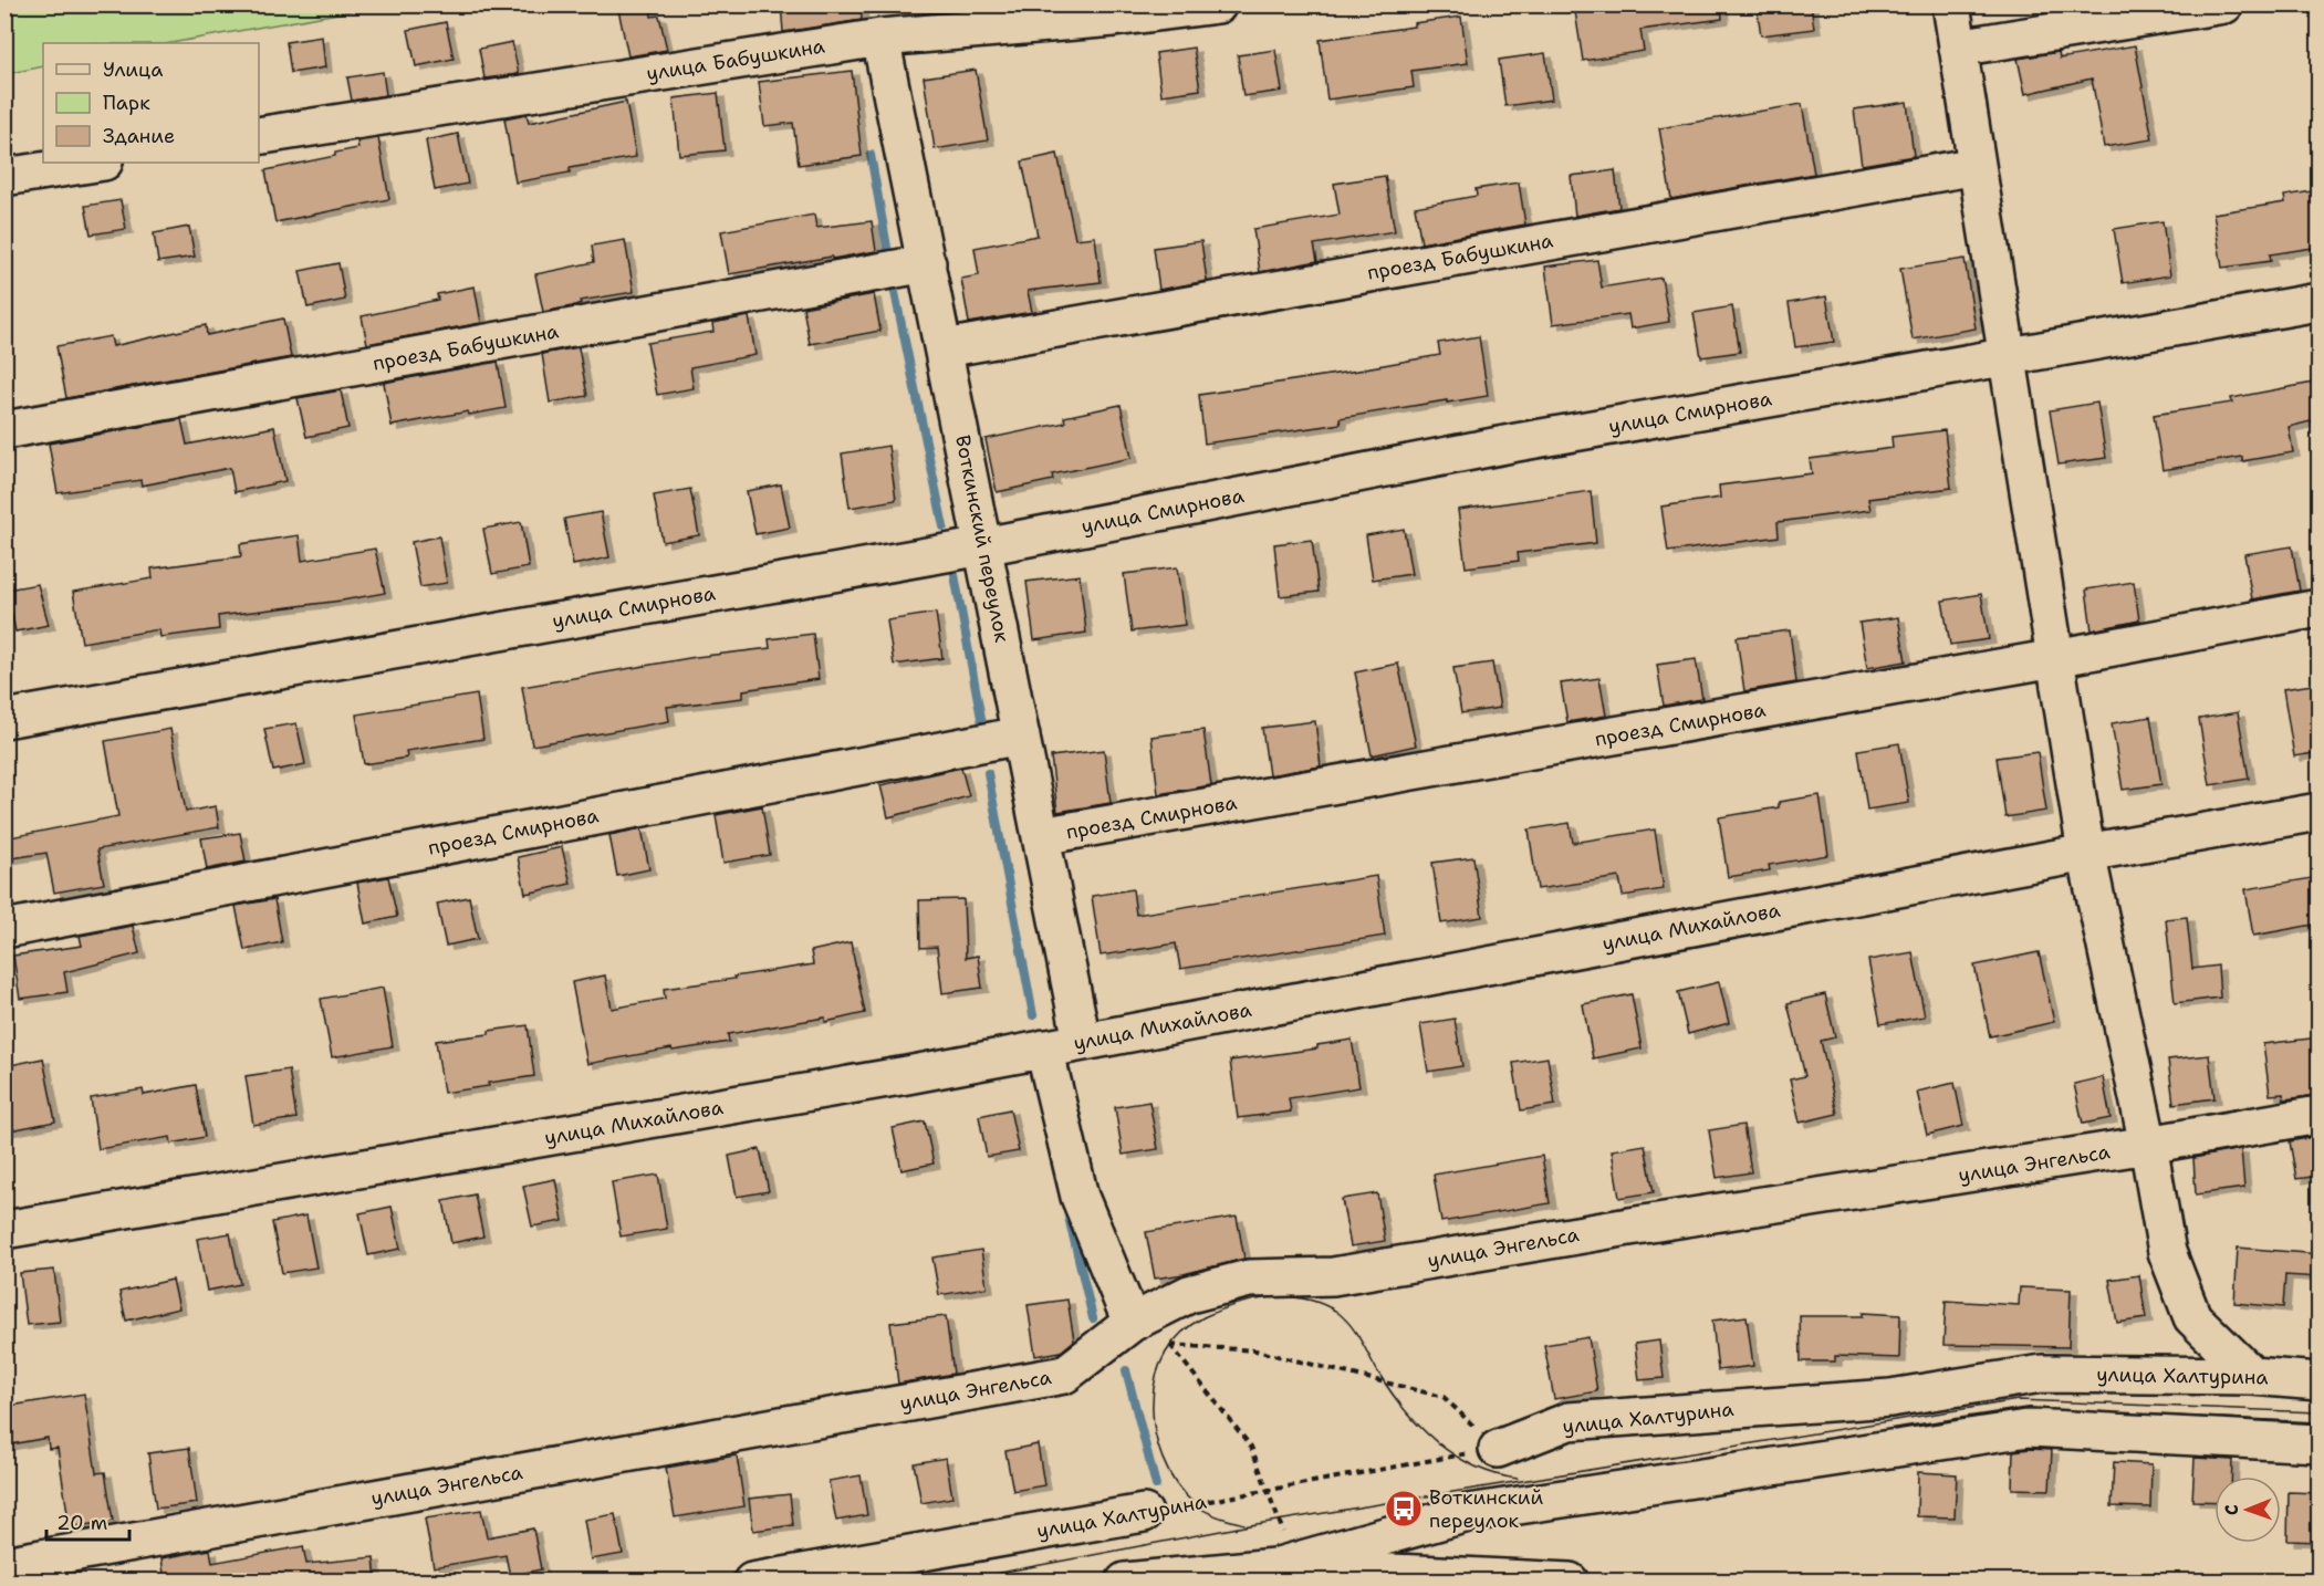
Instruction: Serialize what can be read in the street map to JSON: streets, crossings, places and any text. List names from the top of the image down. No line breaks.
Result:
{"streets":{"street":["улица Бабушкина","проезд Бабушкина","улица Смирнова","Воткинский переулок","проезд Смирнова","улица Михайлова","улица Энгельса","улица Халтурина"]},"crossings":[["улица Бабушкина","Воткинский переулок"],["проезд Бабушкина","Воткинский переулок"],["улица Смирнова","Воткинский переулок"],["Воткинский переулок","проезд Смирнова"],["Воткинский переулок","улица Михайлова"]],"places":{"bus stop":["Воткинский переулок"]},"legend":["Улица","Парк","Здание"],"scale_bar":"20 m","north":"left"}
